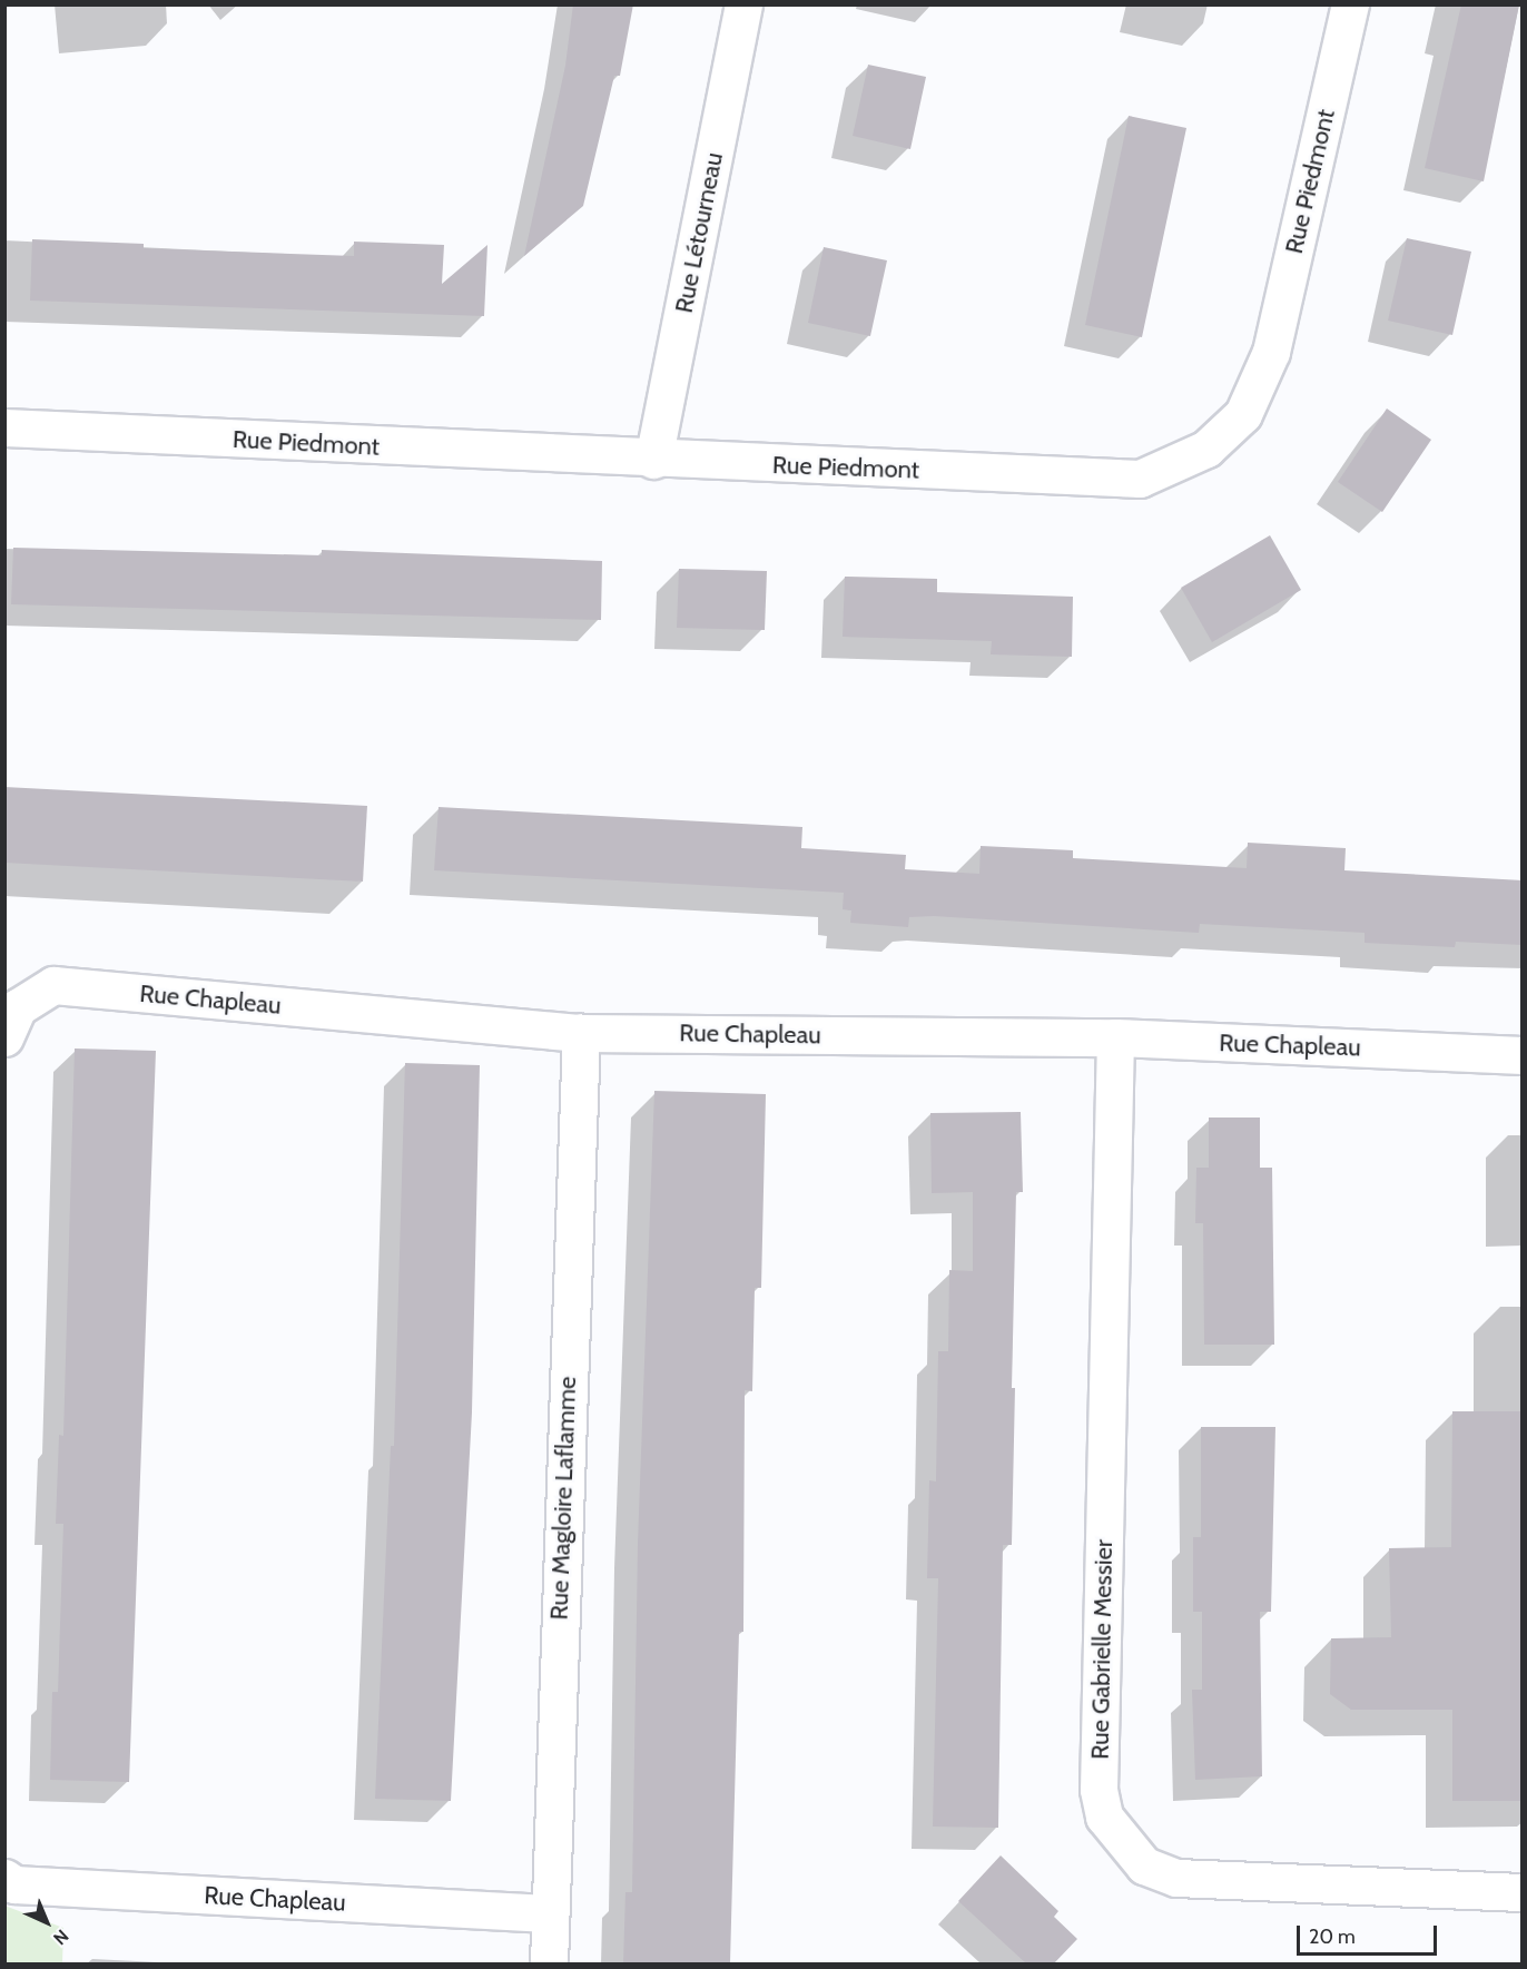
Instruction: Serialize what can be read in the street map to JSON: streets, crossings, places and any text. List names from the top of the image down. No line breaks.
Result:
{"streets":{"street":["Rue Piedmont","Rue Létourneau","Rue Chapleau","Rue Magloire Laflamme","Rue Gabrielle Messier"]},"crossings":[["Rue Piedmont","Rue Létourneau"],["Rue Chapleau","Rue Magloire Laflamme"],["Rue Chapleau","Rue Gabrielle Messier"]],"scale_bar":"20 m","north":"bottom right"}
